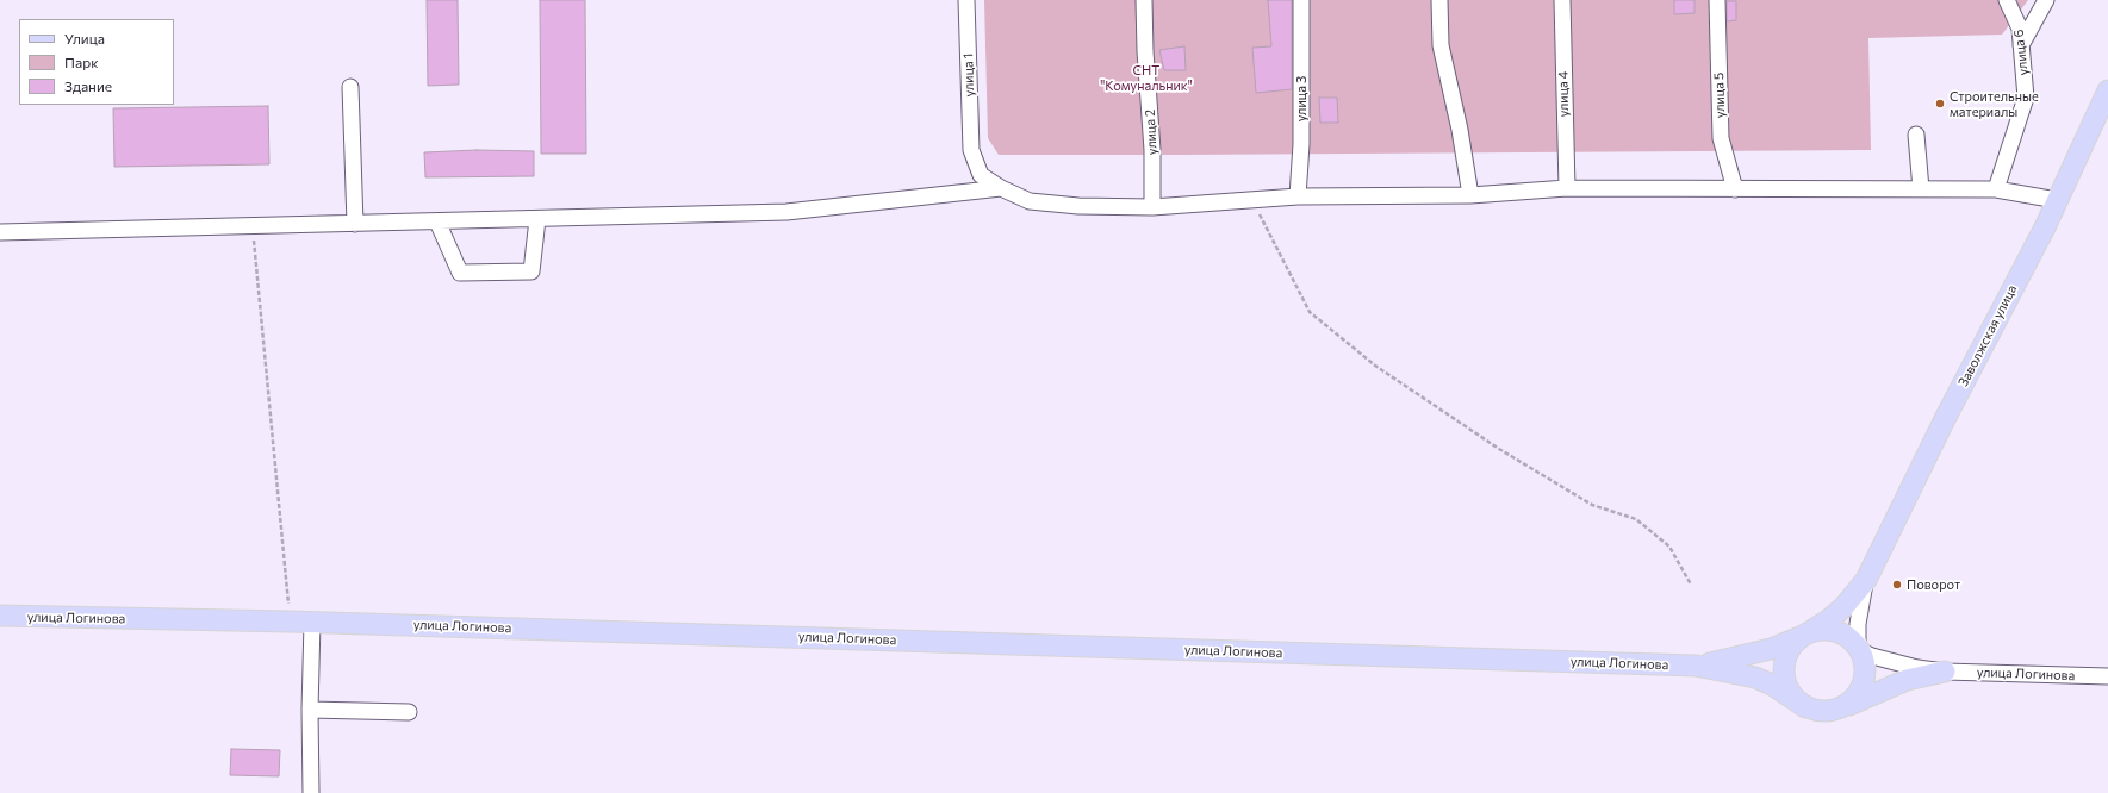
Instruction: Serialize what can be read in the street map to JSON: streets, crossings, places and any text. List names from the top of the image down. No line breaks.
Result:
{"streets":{"main road":["Заволжская улица","улица Логинова"],"street":["улица 6","улица 1","улица 4","улица 5","улица 3","улица 2"]},"crossings":[["улица 6","улица 1"],["улица 1","улица 4"],["улица 1","улица 5"],["улица 1","улица 3"],["улица 1","улица 2"],["улица 1","Заволжская улица"],["Заволжская улица","улица Логинова"]],"parks":["СНТ \"Комунальник\""],"places":["Строительные материалы","Поворот"],"legend":["Улица","Парк","Здание"]}
